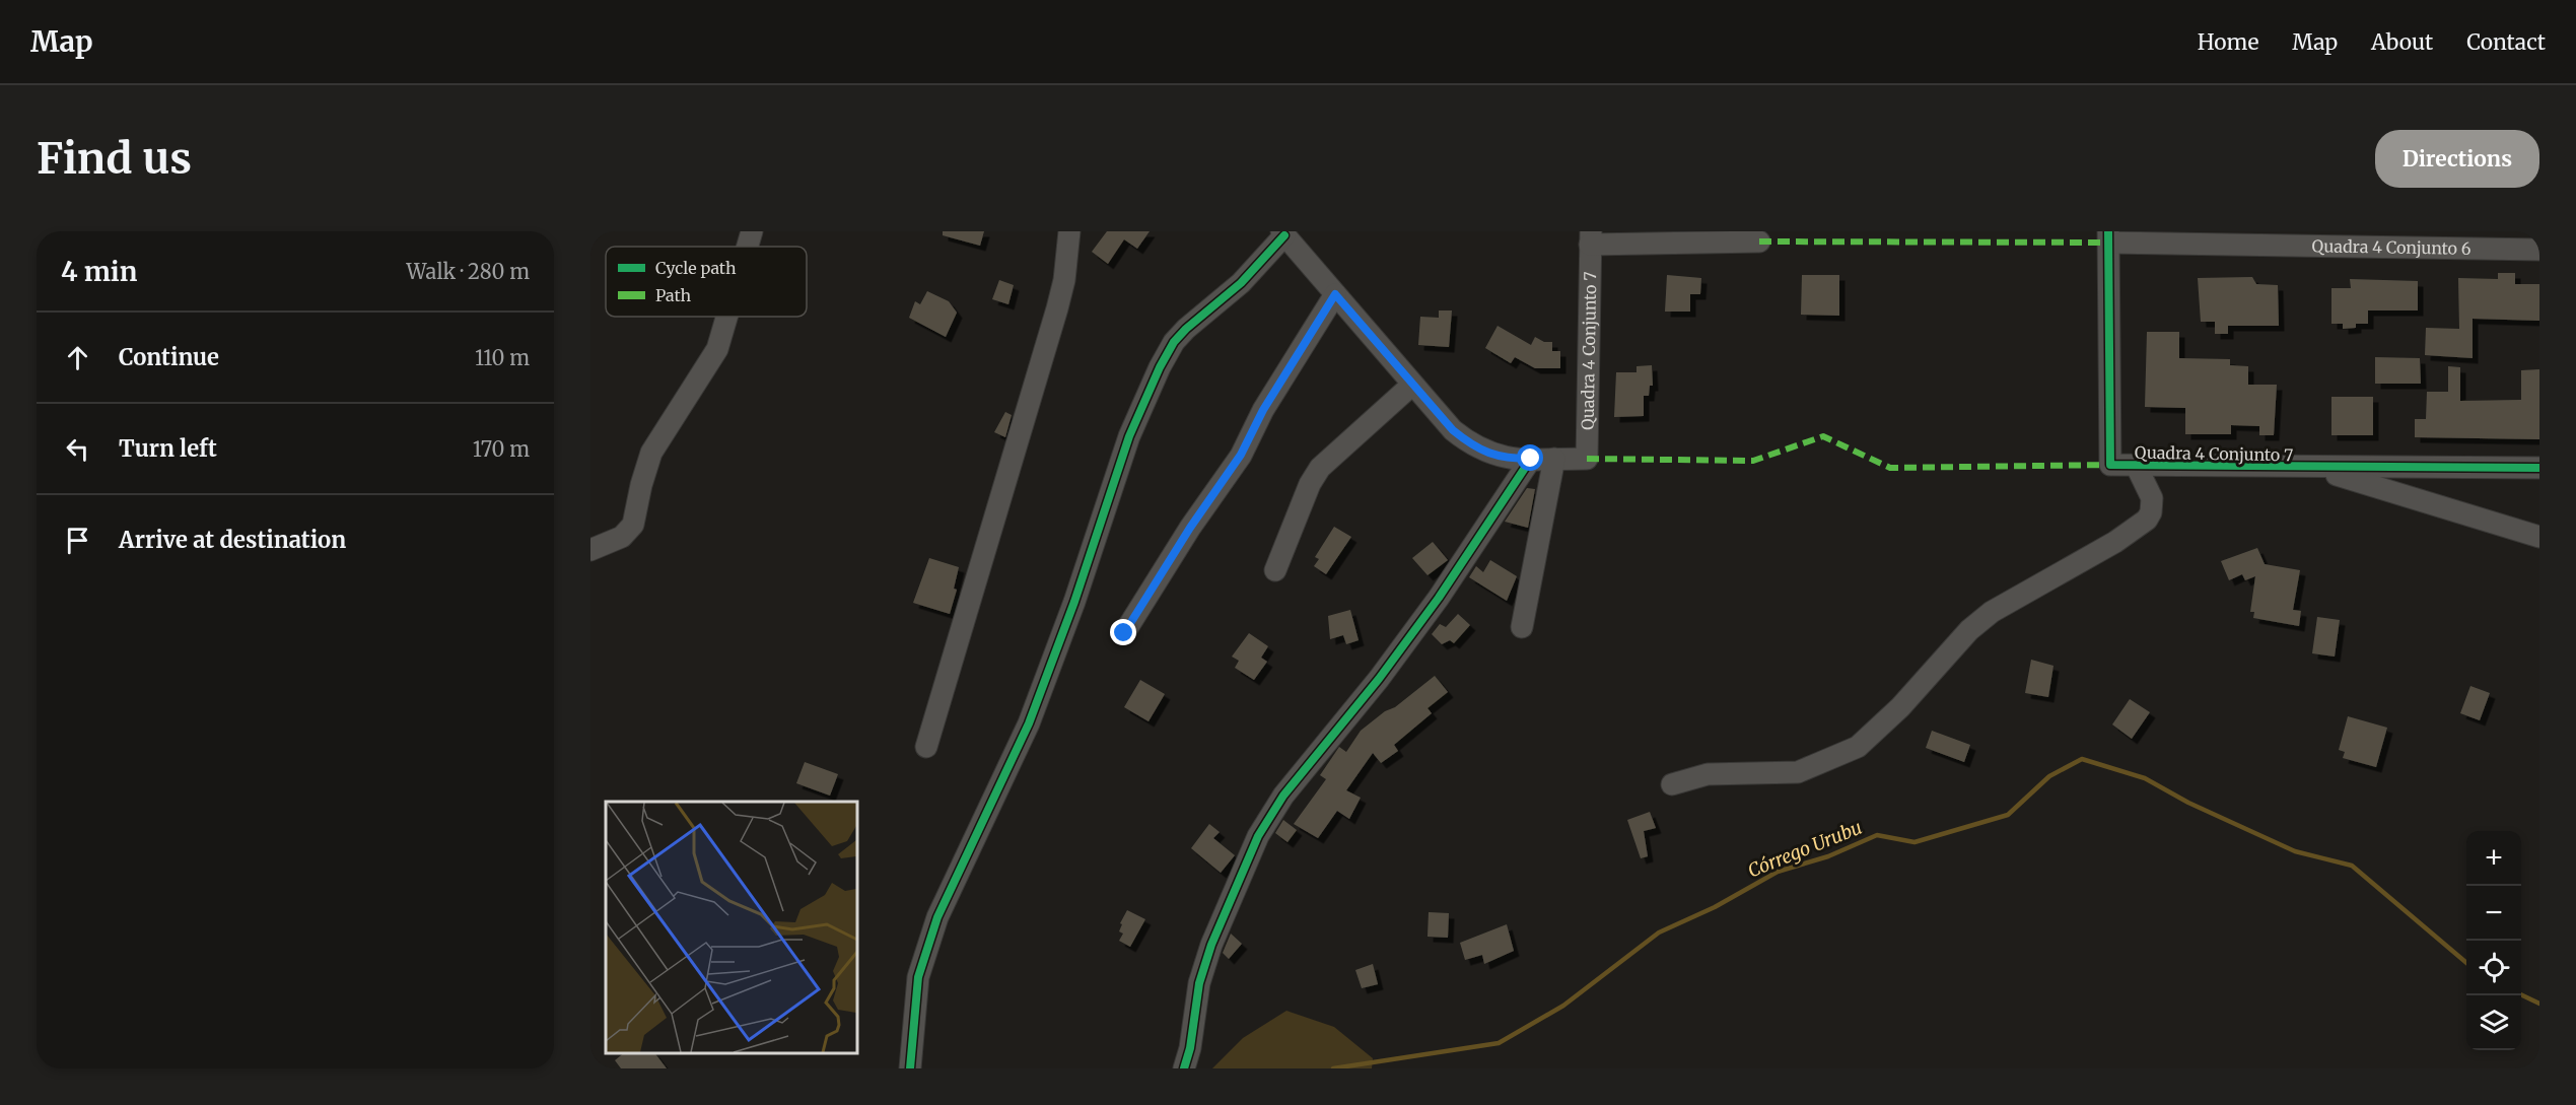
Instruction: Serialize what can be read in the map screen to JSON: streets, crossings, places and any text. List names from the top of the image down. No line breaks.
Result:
{"streets":{"street":["Quadra 4 Conjunto 6","Quadra 4 Conjunto 7"]},"crossings":[["Quadra 4 Conjunto 6","Quadra 4 Conjunto 7"]],"water":["Córrego Urubu"],"legend":["Cycle path","Path"],"page":{"header":"Map","nav":["Home","Map","About","Contact"],"buttons":"Directions","title":"Find us","heading":["4 min","Walk · 280 m"],"list":[["Continue","110 m"],["Turn left","170 m"],"Arrive at destination"],"map_buttons":["+","−"]}}
